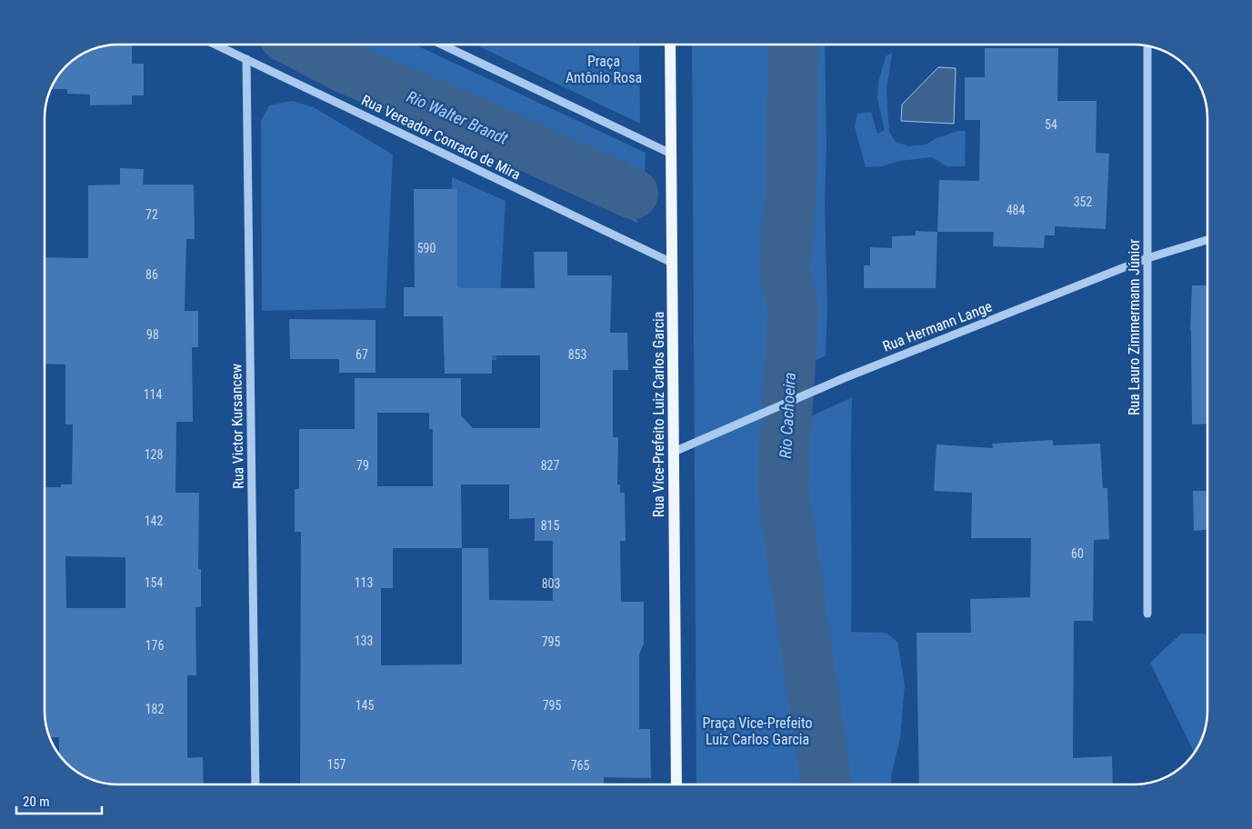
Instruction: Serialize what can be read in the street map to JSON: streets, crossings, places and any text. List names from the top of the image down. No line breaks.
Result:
{"streets":{"main road":["Rua Vice-Prefeito Luiz Carlos Garcia"],"street":["Rua Vereador Conrado de Mira","Rua Hermann Lange","Rua Lauro Zimmermann Júnior","Rua Victor Kursancew"]},"crossings":[["Rua Vereador Conrado de Mira","Rua Vice-Prefeito Luiz Carlos Garcia"],["Rua Vereador Conrado de Mira","Rua Victor Kursancew"],["Rua Hermann Lange","Rua Lauro Zimmermann Júnior"],["Rua Hermann Lange","Rua Vice-Prefeito Luiz Carlos Garcia"]],"water":["Rio Walter Brandt","Rio Cachoeira"],"parks":["Praça Antônio Rosa","Praça Vice-Prefeito Luiz Carlos Garcia"],"house_numbers":["54","352","484","72","590","86","98","67","853","114","128","79","827","142","815","60","154","113","803","133","795","176","145","795","182","157","765"],"scale_bar":"20 m"}
